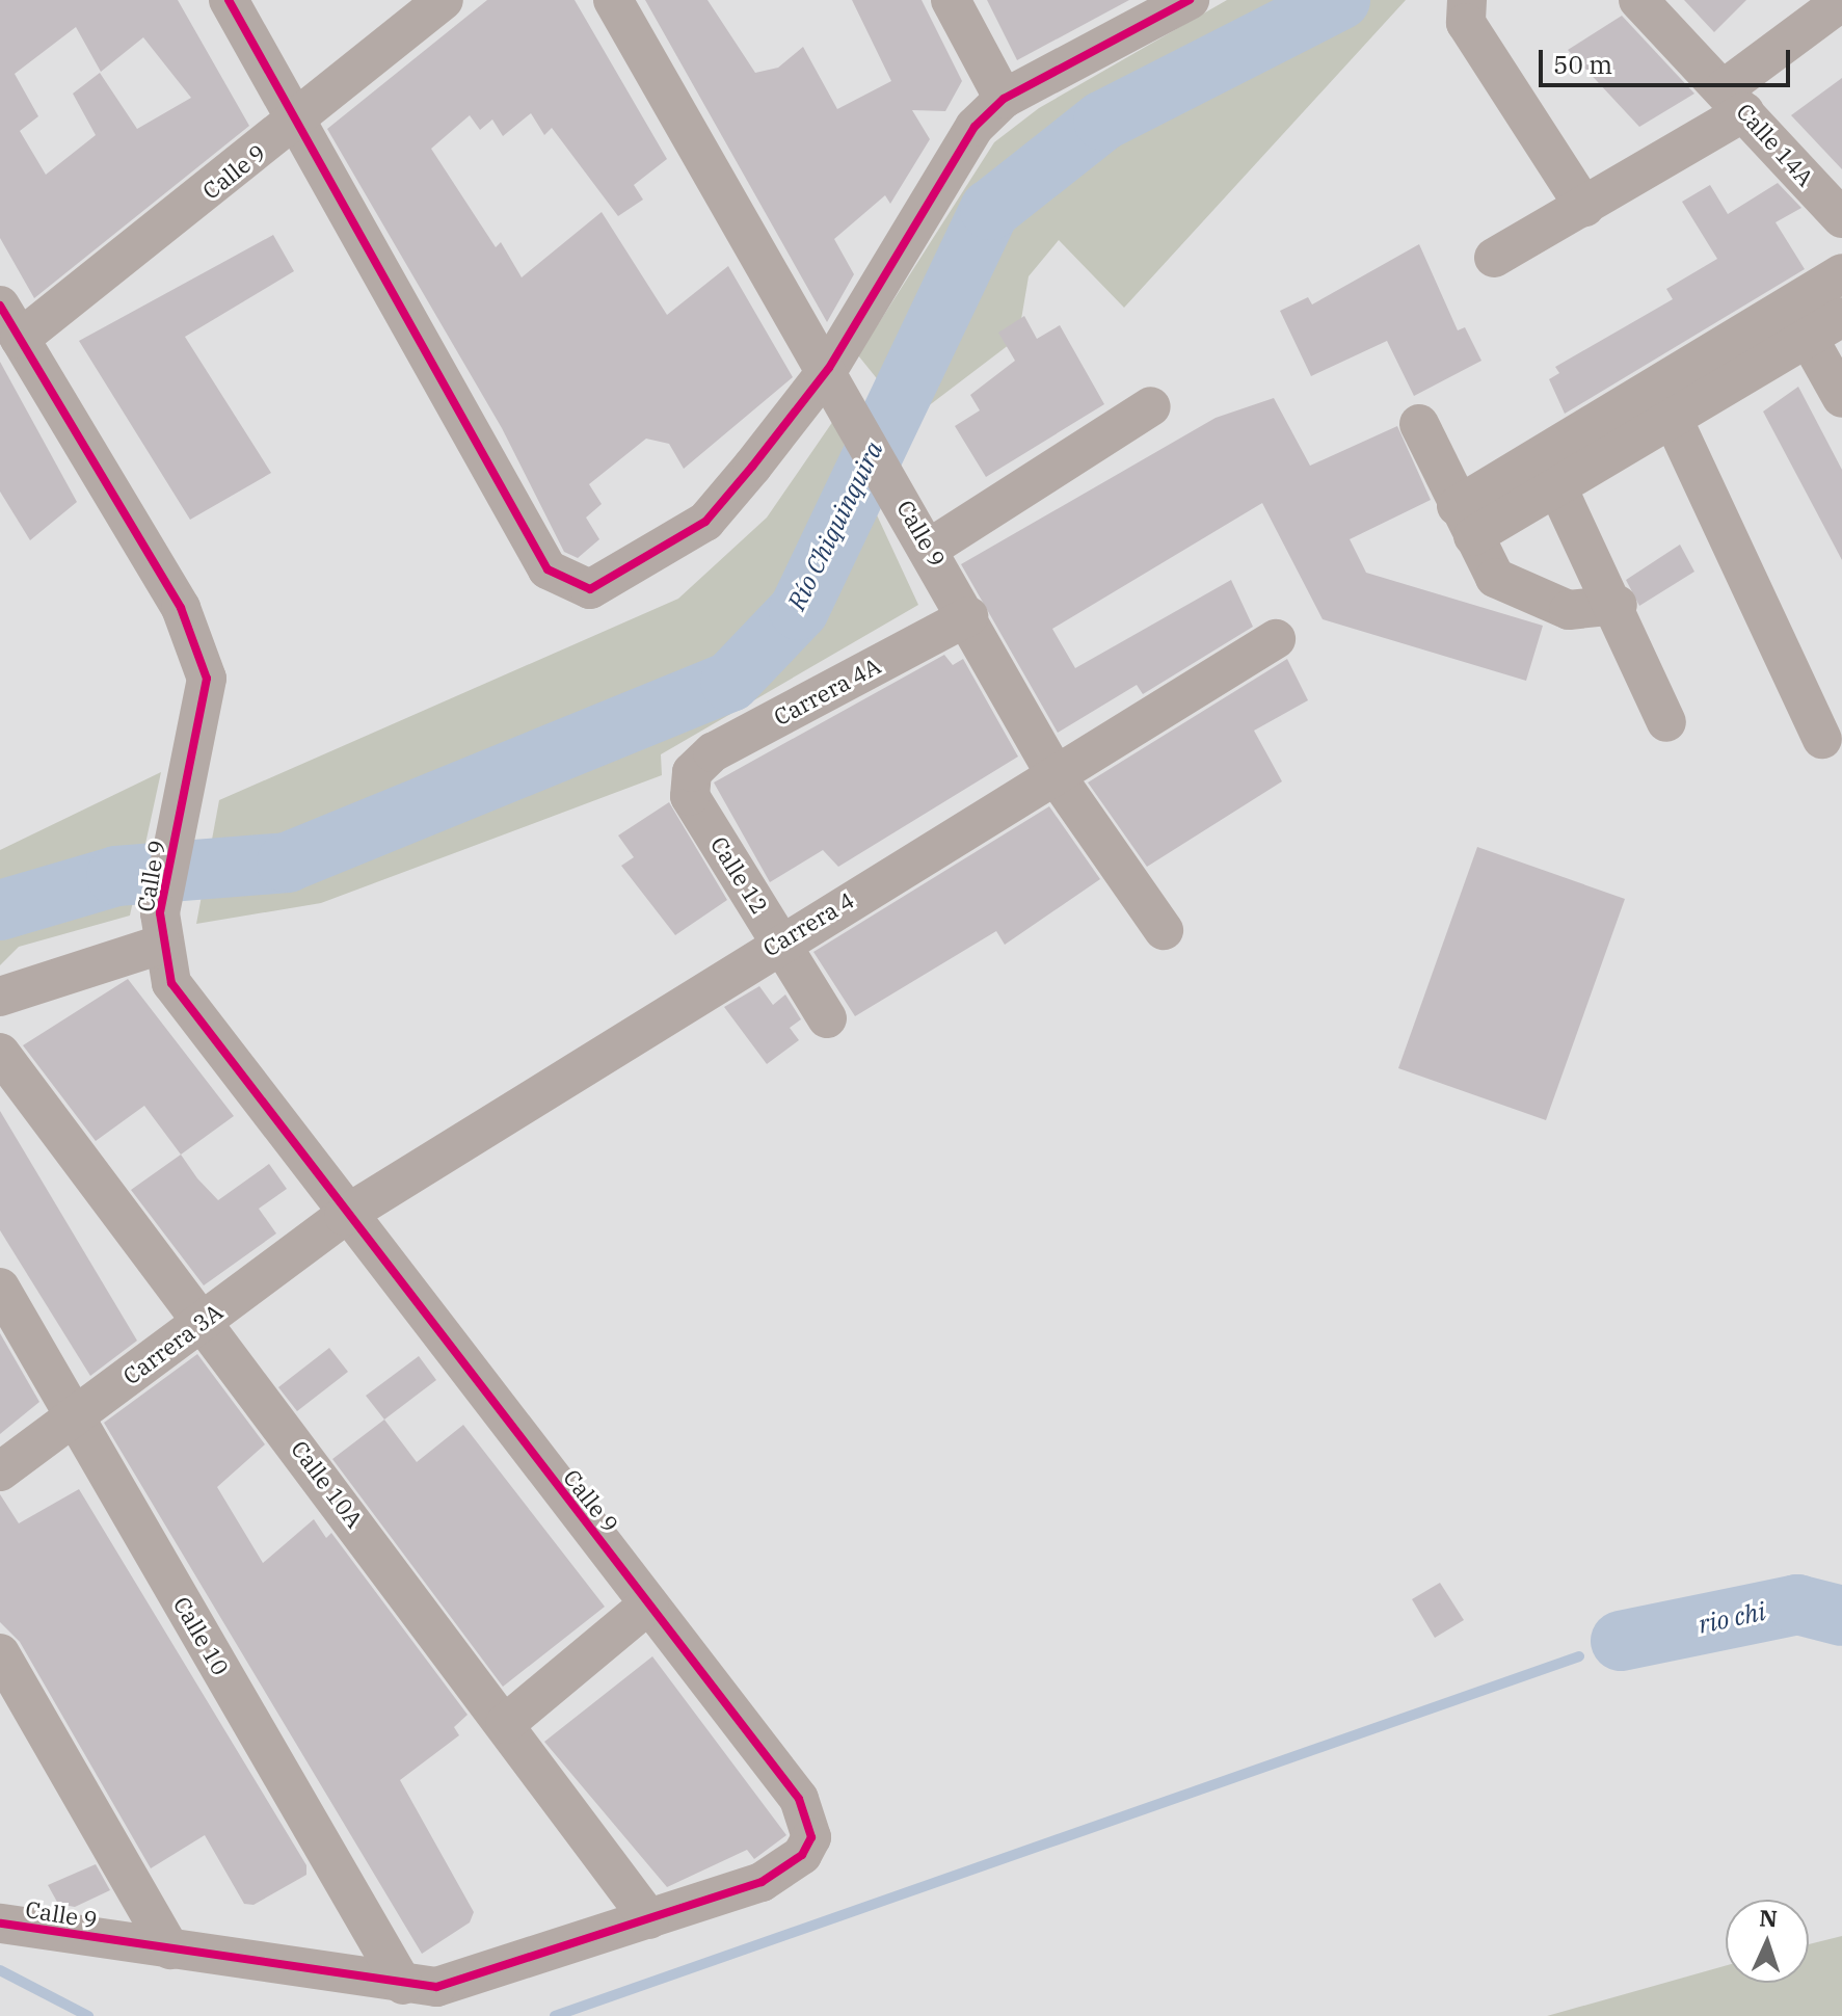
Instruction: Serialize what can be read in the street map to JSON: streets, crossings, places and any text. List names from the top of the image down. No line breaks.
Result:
{"streets":{"street":["Calle 14A","Calle 9","Carrera 4A","Calle 12","Carrera 4","Carrera 3A","Calle 10A","Calle 10"]},"crossings":[["Calle 9","Carrera 4A"],["Calle 9","Carrera 4"],["Calle 9","Carrera 3A"],["Calle 9","Calle 10A"],["Calle 9","Calle 10"],["Carrera 4A","Calle 12"],["Calle 12","Carrera 4"],["Carrera 4","Carrera 3A"],["Carrera 3A","Calle 10A"],["Carrera 3A","Calle 10"]],"water":["Río Chiquinquira","rio chi"],"scale_bar":"50 m","north":"top"}
